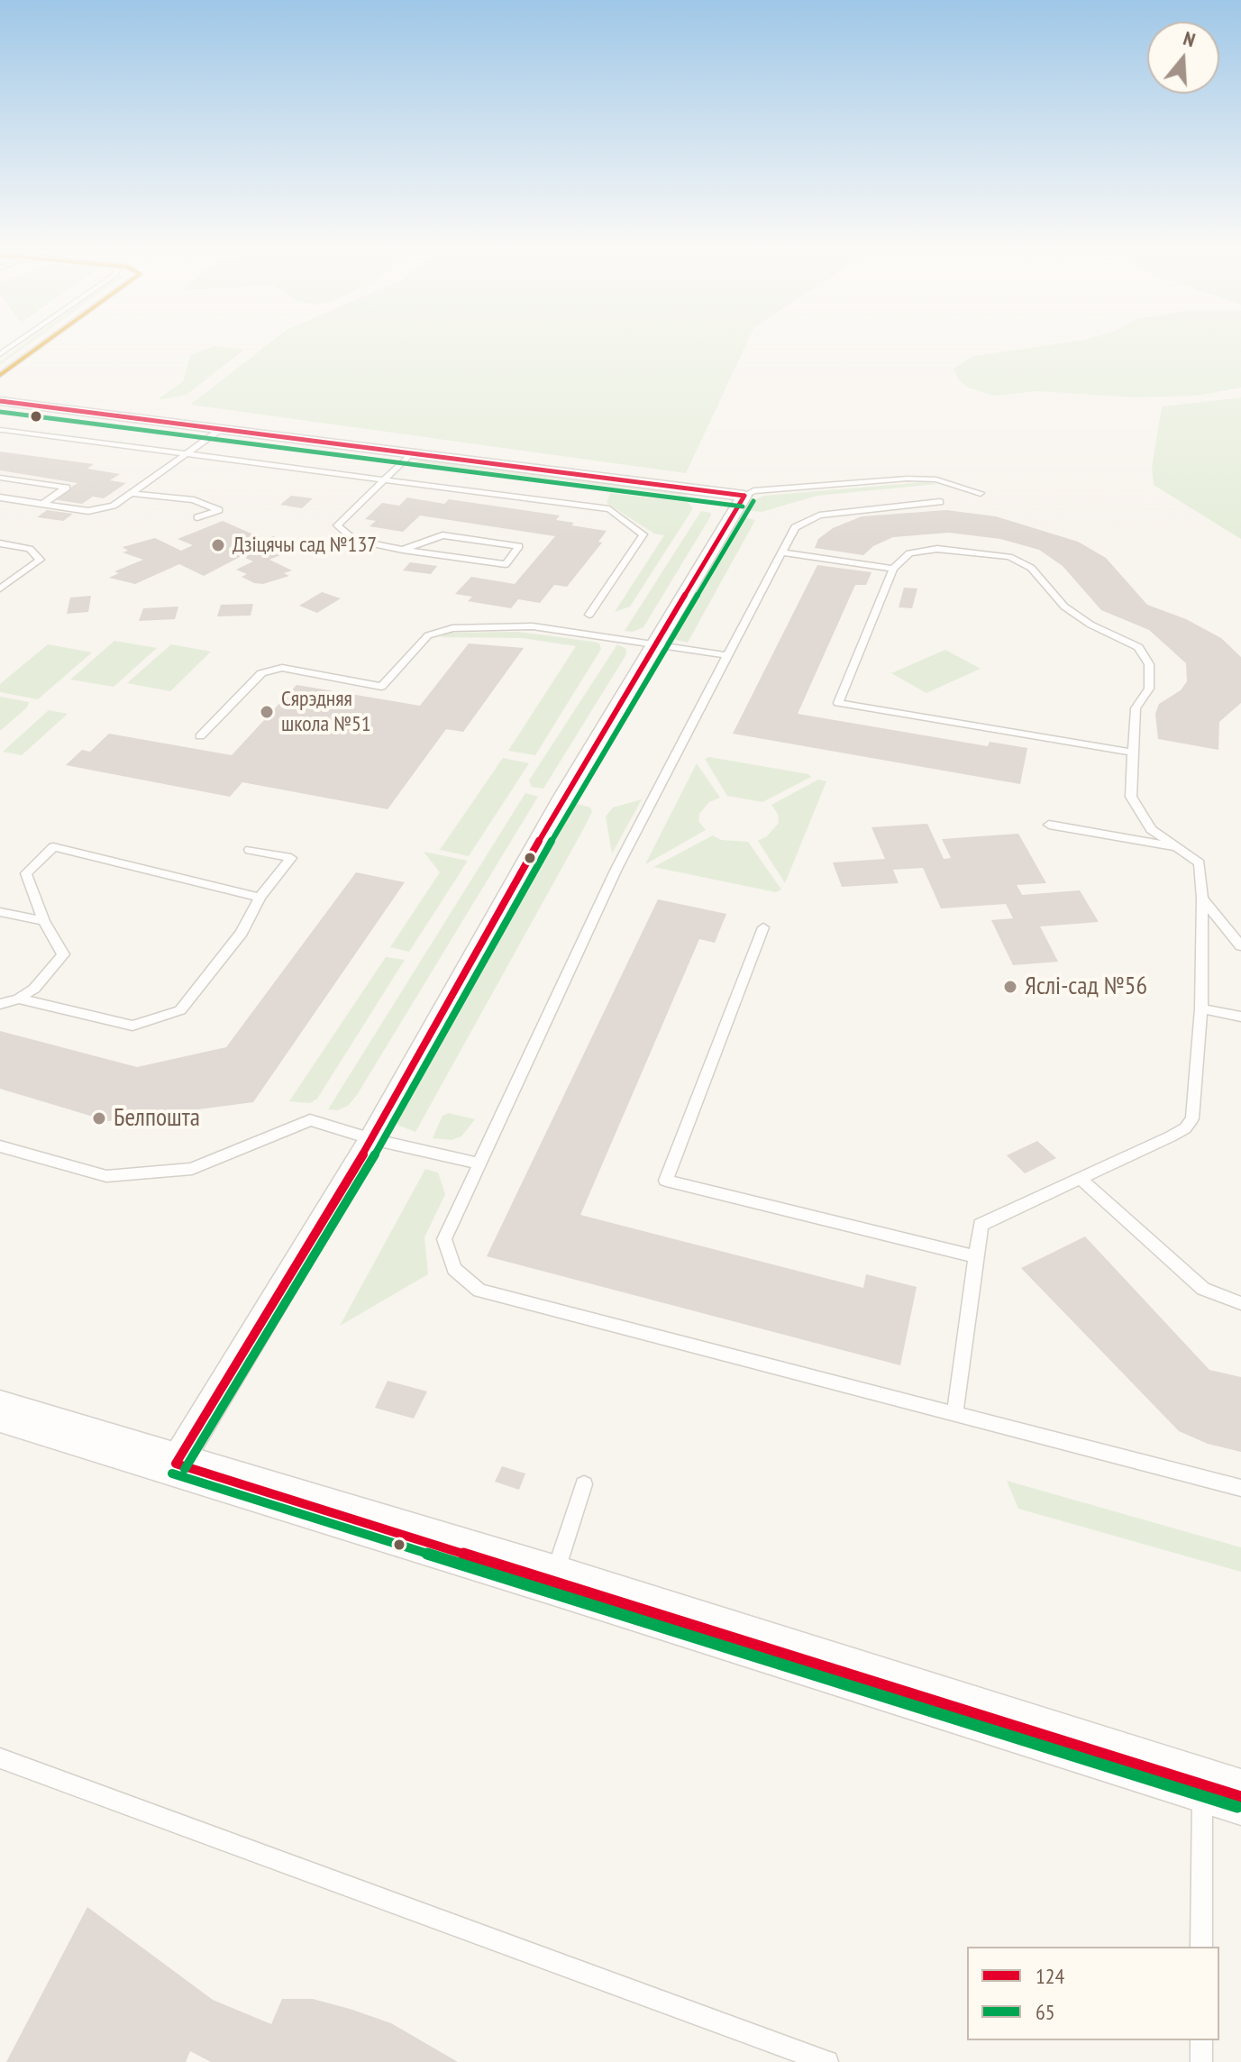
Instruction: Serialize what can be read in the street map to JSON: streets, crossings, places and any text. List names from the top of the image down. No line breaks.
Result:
{"places":["Дзіцячы сад №137","Сярэдняя школа №51","Яслі-сад №56","Белпошта"],"lines":["transit line 124","transit line 65"],"legend":["124","65"],"north":"top"}
